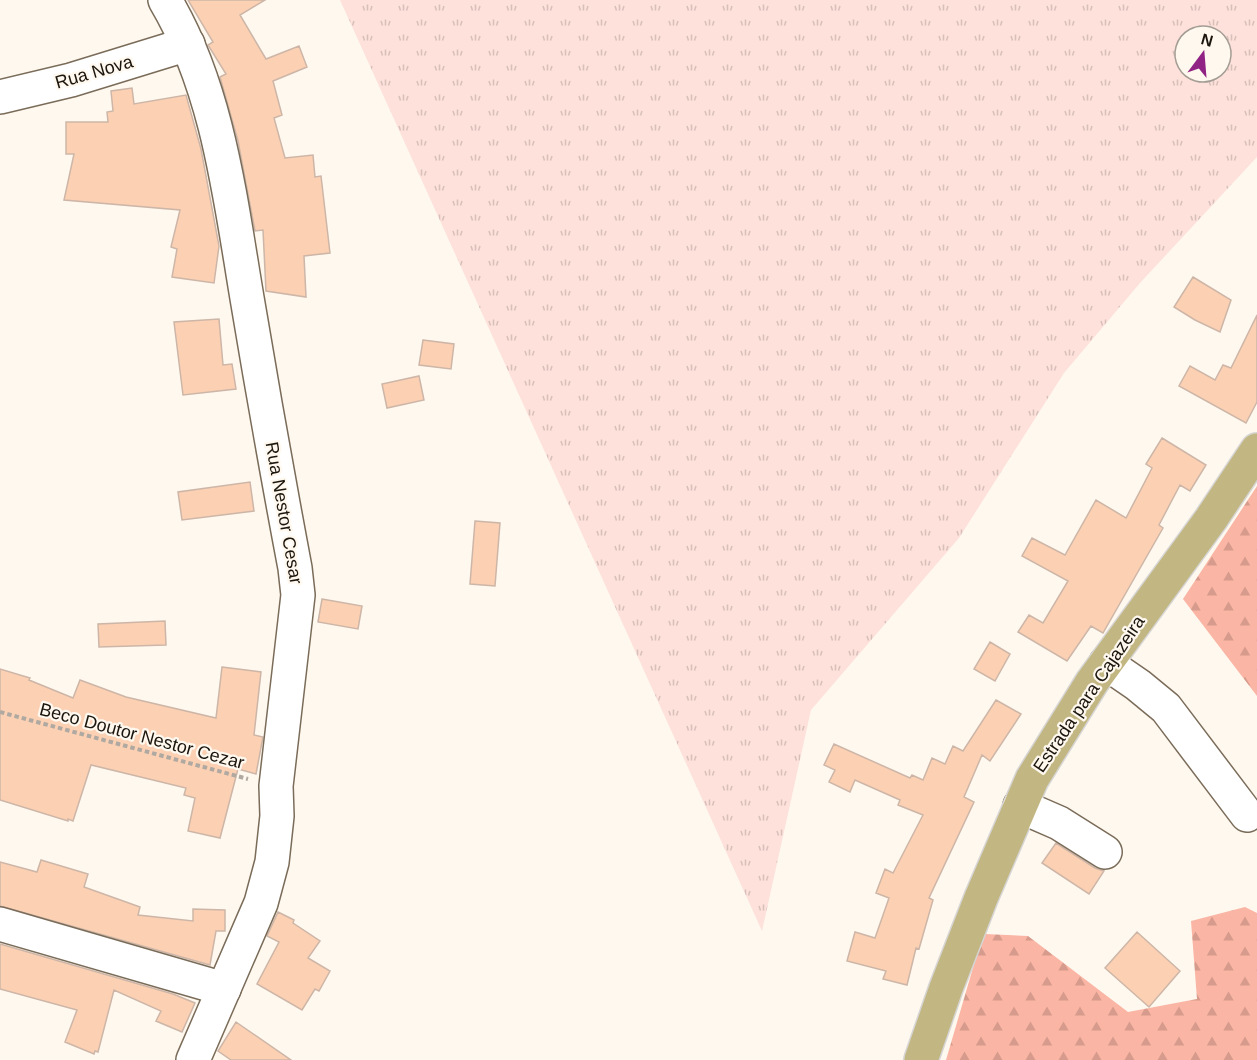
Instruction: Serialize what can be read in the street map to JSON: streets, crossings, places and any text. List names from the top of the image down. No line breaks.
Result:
{"streets":{"main road":["Estrada para Cajazeira"],"street":["Rua Nova","Rua Nestor Cesar"],"path":["Beco Doutor Nestor Cezar"]},"crossings":[["Rua Nova","Rua Nestor Cesar"],["Rua Nestor Cesar","Beco Doutor Nestor Cezar"]],"north":"top"}
